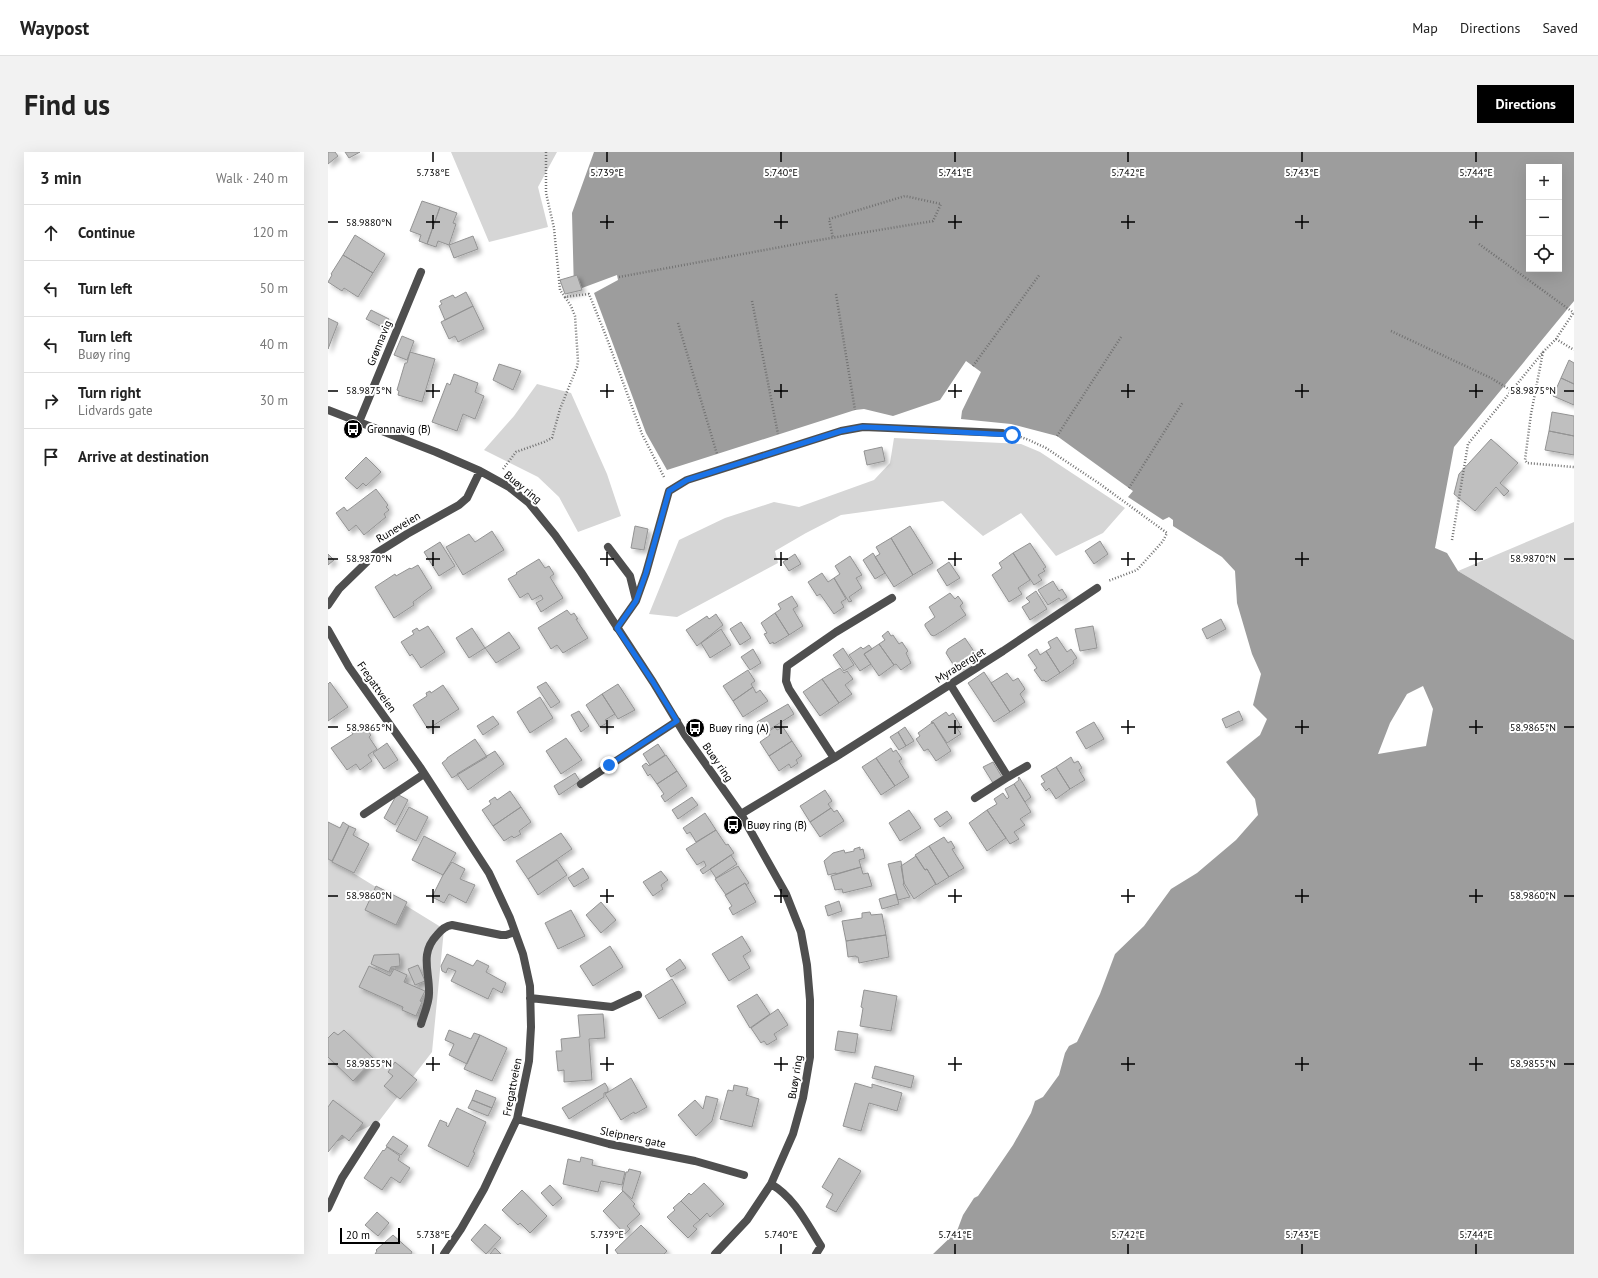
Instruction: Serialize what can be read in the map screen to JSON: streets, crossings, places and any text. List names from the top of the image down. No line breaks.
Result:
{"streets":{"street":["Grønnavig","Buøy ring","Runeveien","Myrabergjet","Fregattveien","Sleipners gate"]},"crossings":[["Grønnavig","Buøy ring"],["Buøy ring","Runeveien"],["Buøy ring","Myrabergjet"],["Fregattveien","Sleipners gate"]],"places":{"bus stop":["Grønnavig (B)","Buøy ring (A)","Buøy ring (B)"]},"scale_bar":"20 m","page":{"header":"Waypost","nav":["Map","Directions","Saved"],"buttons":"Directions","title":"Find us","heading":["3 min","Walk · 240 m"],"map_buttons":["+","−"],"list":[["Continue","120 m"],["Turn left","50 m"],["Turn left","Buøy ring","40 m"],["Turn right","Lidvards gate","30 m"],"Arrive at destination"],"scale":"20 m"},"coordinates":["5.738°E","5.739°E","5.740°E","5.741°E","5.742°E","5.743°E","5.744°E","58.9880°N","58.9875°N","58.9870°N","58.9865°N","58.9860°N","58.9855°N"]}
